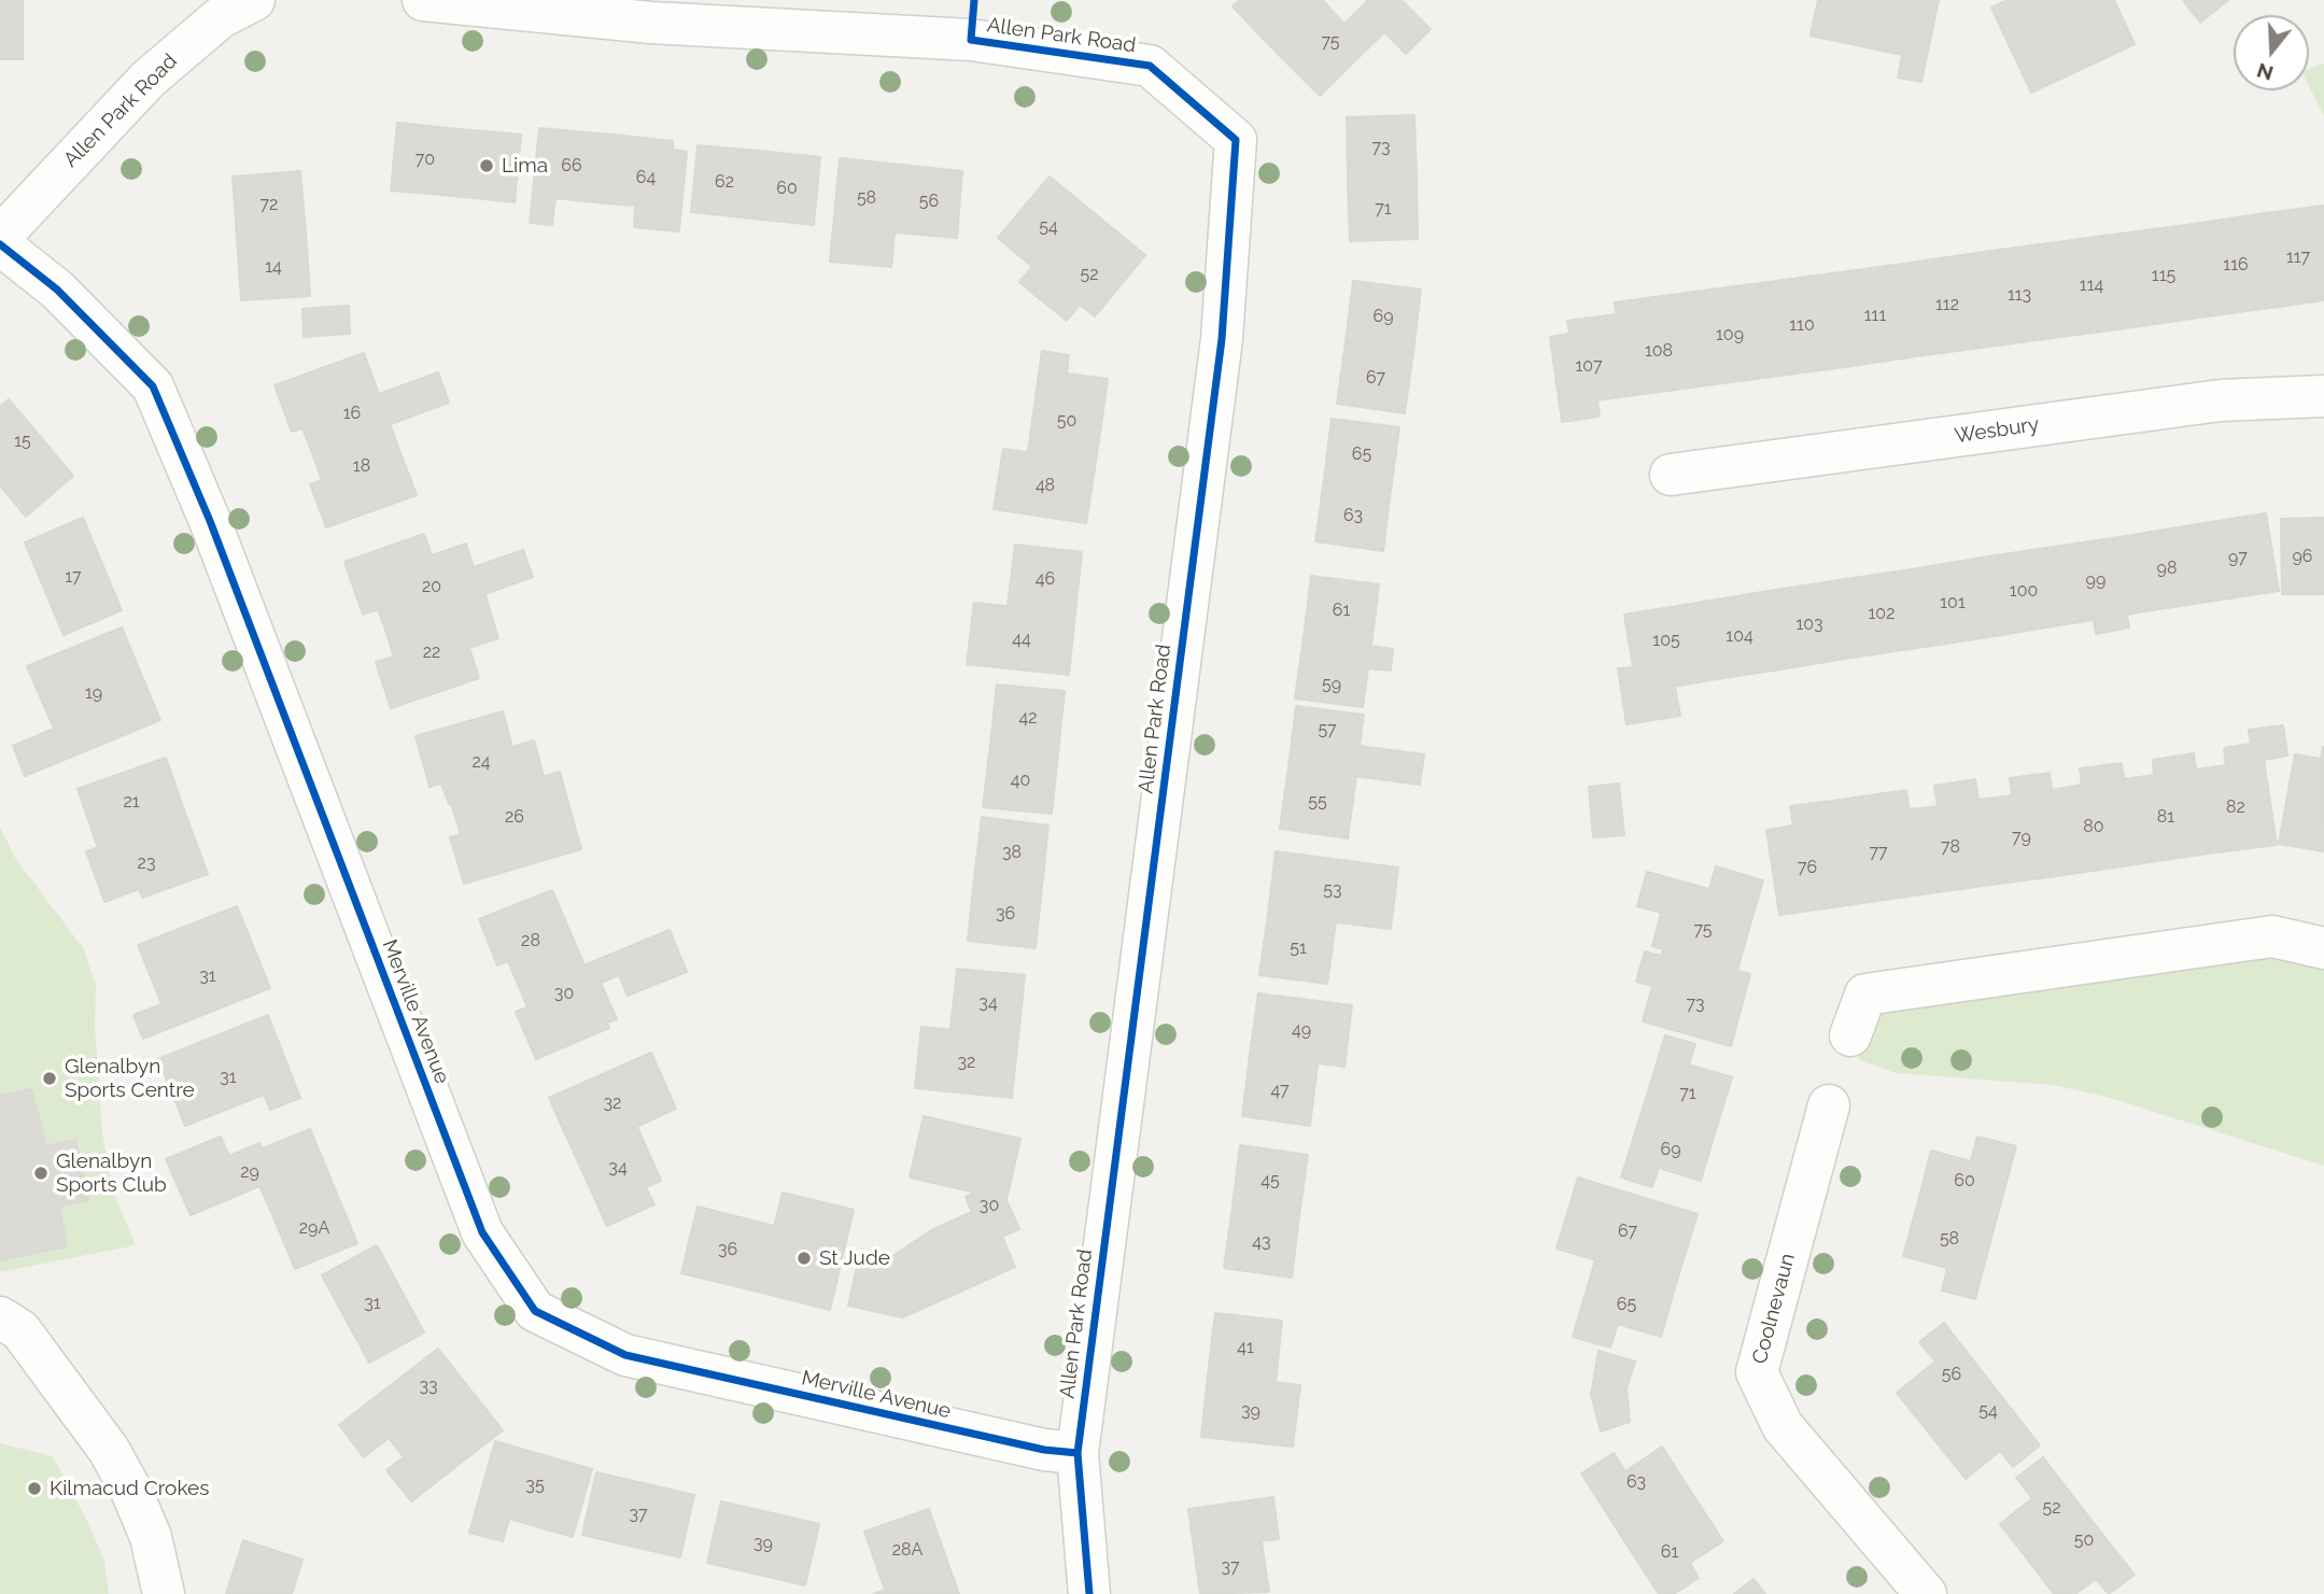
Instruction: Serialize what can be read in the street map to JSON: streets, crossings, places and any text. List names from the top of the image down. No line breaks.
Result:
{"streets":{"street":["Allen Park Road","Wesbury","Merville Avenue","Coolnevaun"]},"crossings":[["Allen Park Road","Merville Avenue"]],"places":["Lima","Glenalbyn Sports Centre","Glenalbyn Sports Club","St Jude","Kilmacud Crokes"],"house_numbers":["75","73","70","66","64","62","60","58","56","72","71","54","117","116","14","52","115","114","113","112","111","69","110","109","108","107","67","16","50","15","65","18","48","63","96","97","98","17","46","99","20","100","101","61","102","103","104","44","105","22","59","19","42","57","24","40","21","55","82","26","81","80","79","78","38","77","23","76","53","36","75","28","51","31","30","34","73","49","32","31","47","71","32","69","34","29","45","60","30","29A","67","58","43","36","31","65","41","56","33","39","54","63","35","52","37","50","39","28A","61","37"],"north":"bottom"}
